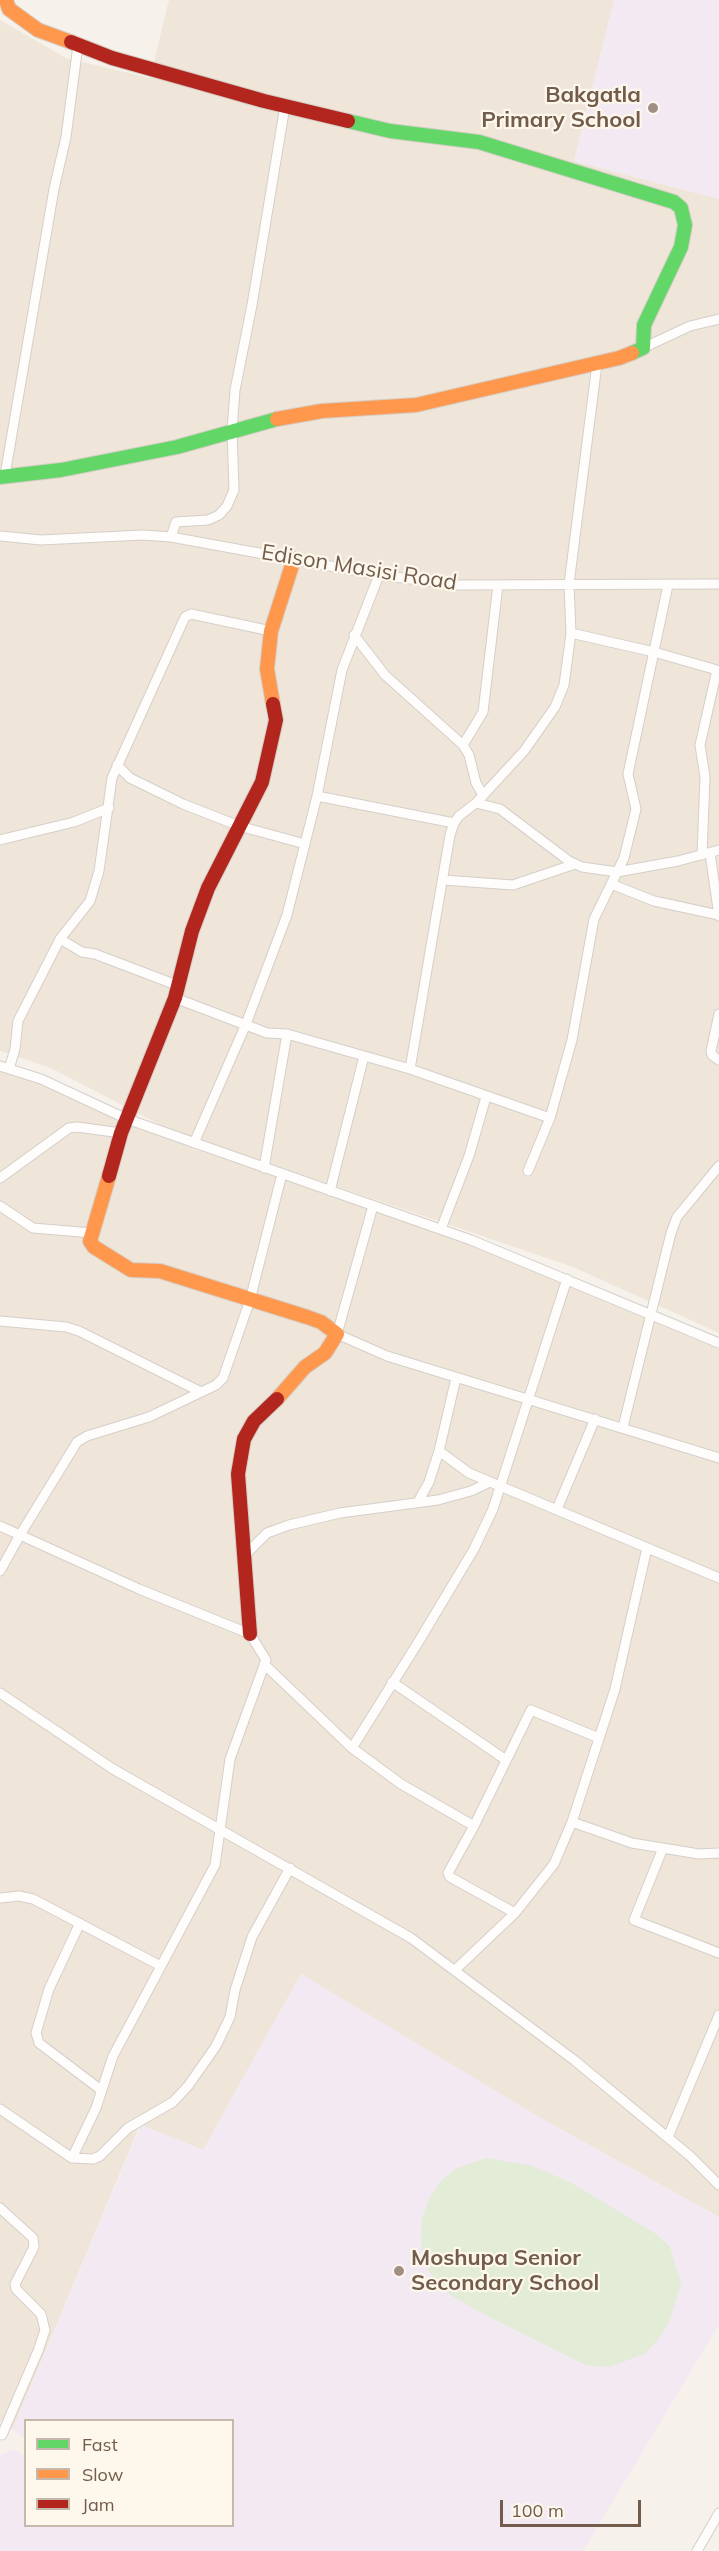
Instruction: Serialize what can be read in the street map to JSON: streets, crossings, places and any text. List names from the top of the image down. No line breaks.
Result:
{"streets":{"street":["Edison Masisi Road"]},"places":["Bakgatla Primary School","Moshupa Senior Secondary School"],"legend":["Fast","Slow","Jam"],"scale_bar":"100 m"}
